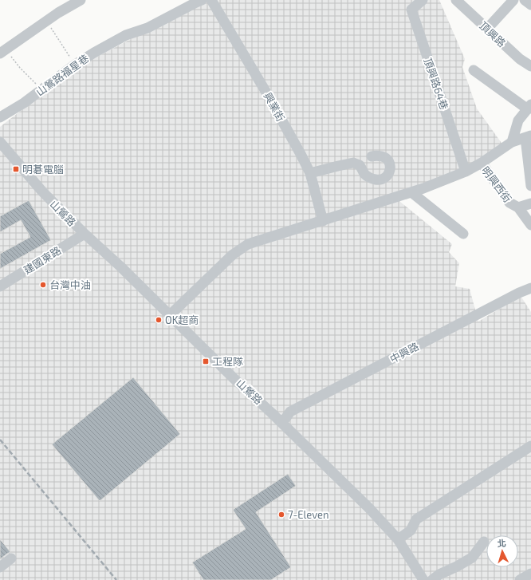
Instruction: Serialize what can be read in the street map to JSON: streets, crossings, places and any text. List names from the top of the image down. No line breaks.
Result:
{"streets":{"street":["頂興路","山鶯路福星巷","頂興路64巷","興業街","明興西街","山鶯路","建國東路","中興路"]},"crossings":[["山鶯路","建國東路"],["山鶯路","中興路"]],"places":{"transit":["明碁電腦","工程隊"],"other":["台灣中油","OK超商","7-Eleven"]},"north":"top"}
